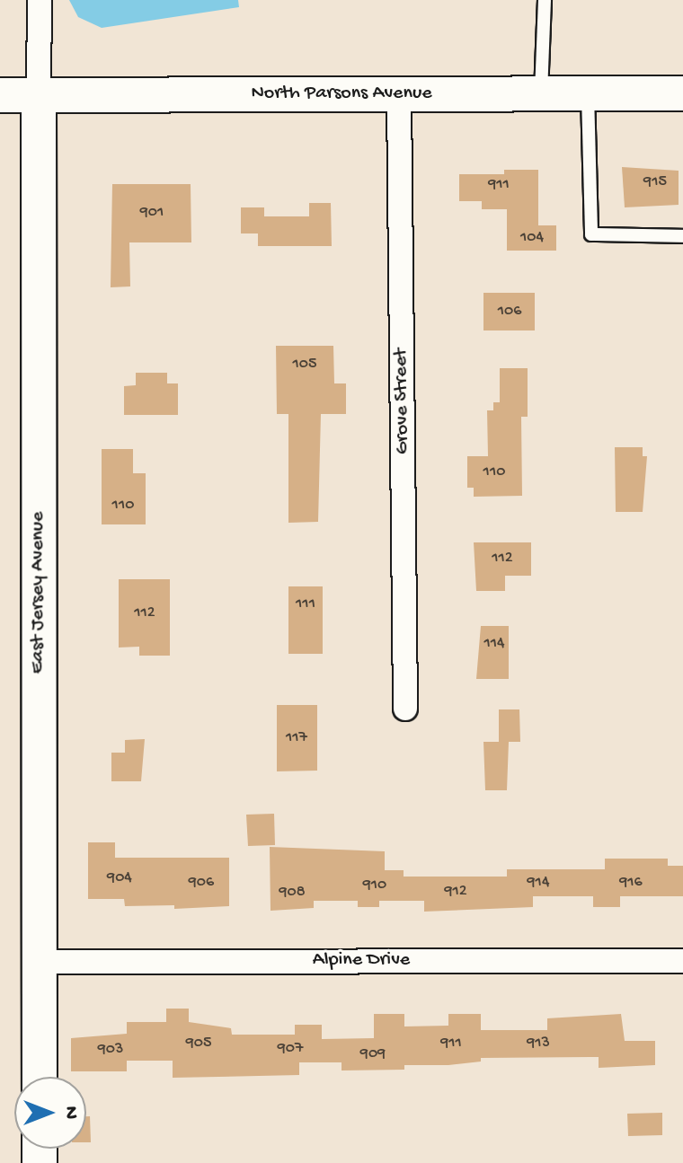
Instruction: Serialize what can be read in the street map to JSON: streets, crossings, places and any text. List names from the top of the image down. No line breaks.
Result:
{"streets":{"street":["North Parsons Avenue","Grove Street","East Jersey Avenue","Alpine Drive"]},"crossings":[["North Parsons Avenue","Grove Street"],["North Parsons Avenue","East Jersey Avenue"],["East Jersey Avenue","Alpine Drive"]],"house_numbers":["915","911","901","104","106","105","110","110","112","111","112","114","117","904","906","914","916","910","912","908","905","911","913","907","903","909"],"north":"right"}
